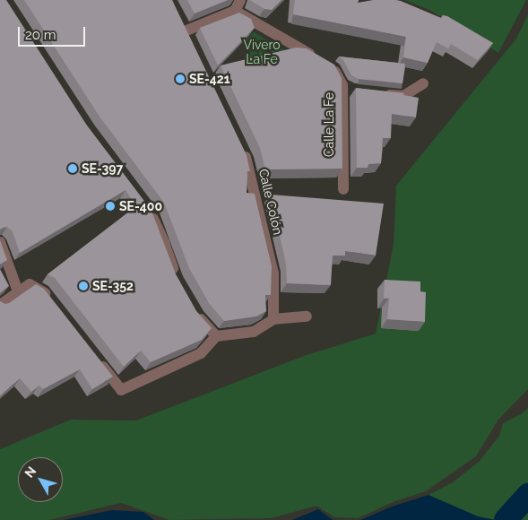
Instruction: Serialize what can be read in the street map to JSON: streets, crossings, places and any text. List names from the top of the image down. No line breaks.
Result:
{"streets":{"street":["Calle La Fe","Calle Colón"]},"parks":["Vivero La Fe"],"places":["SE-421","SE-397","SE-400","SE-352"],"scale_bar":"20 m","north":"top left"}
